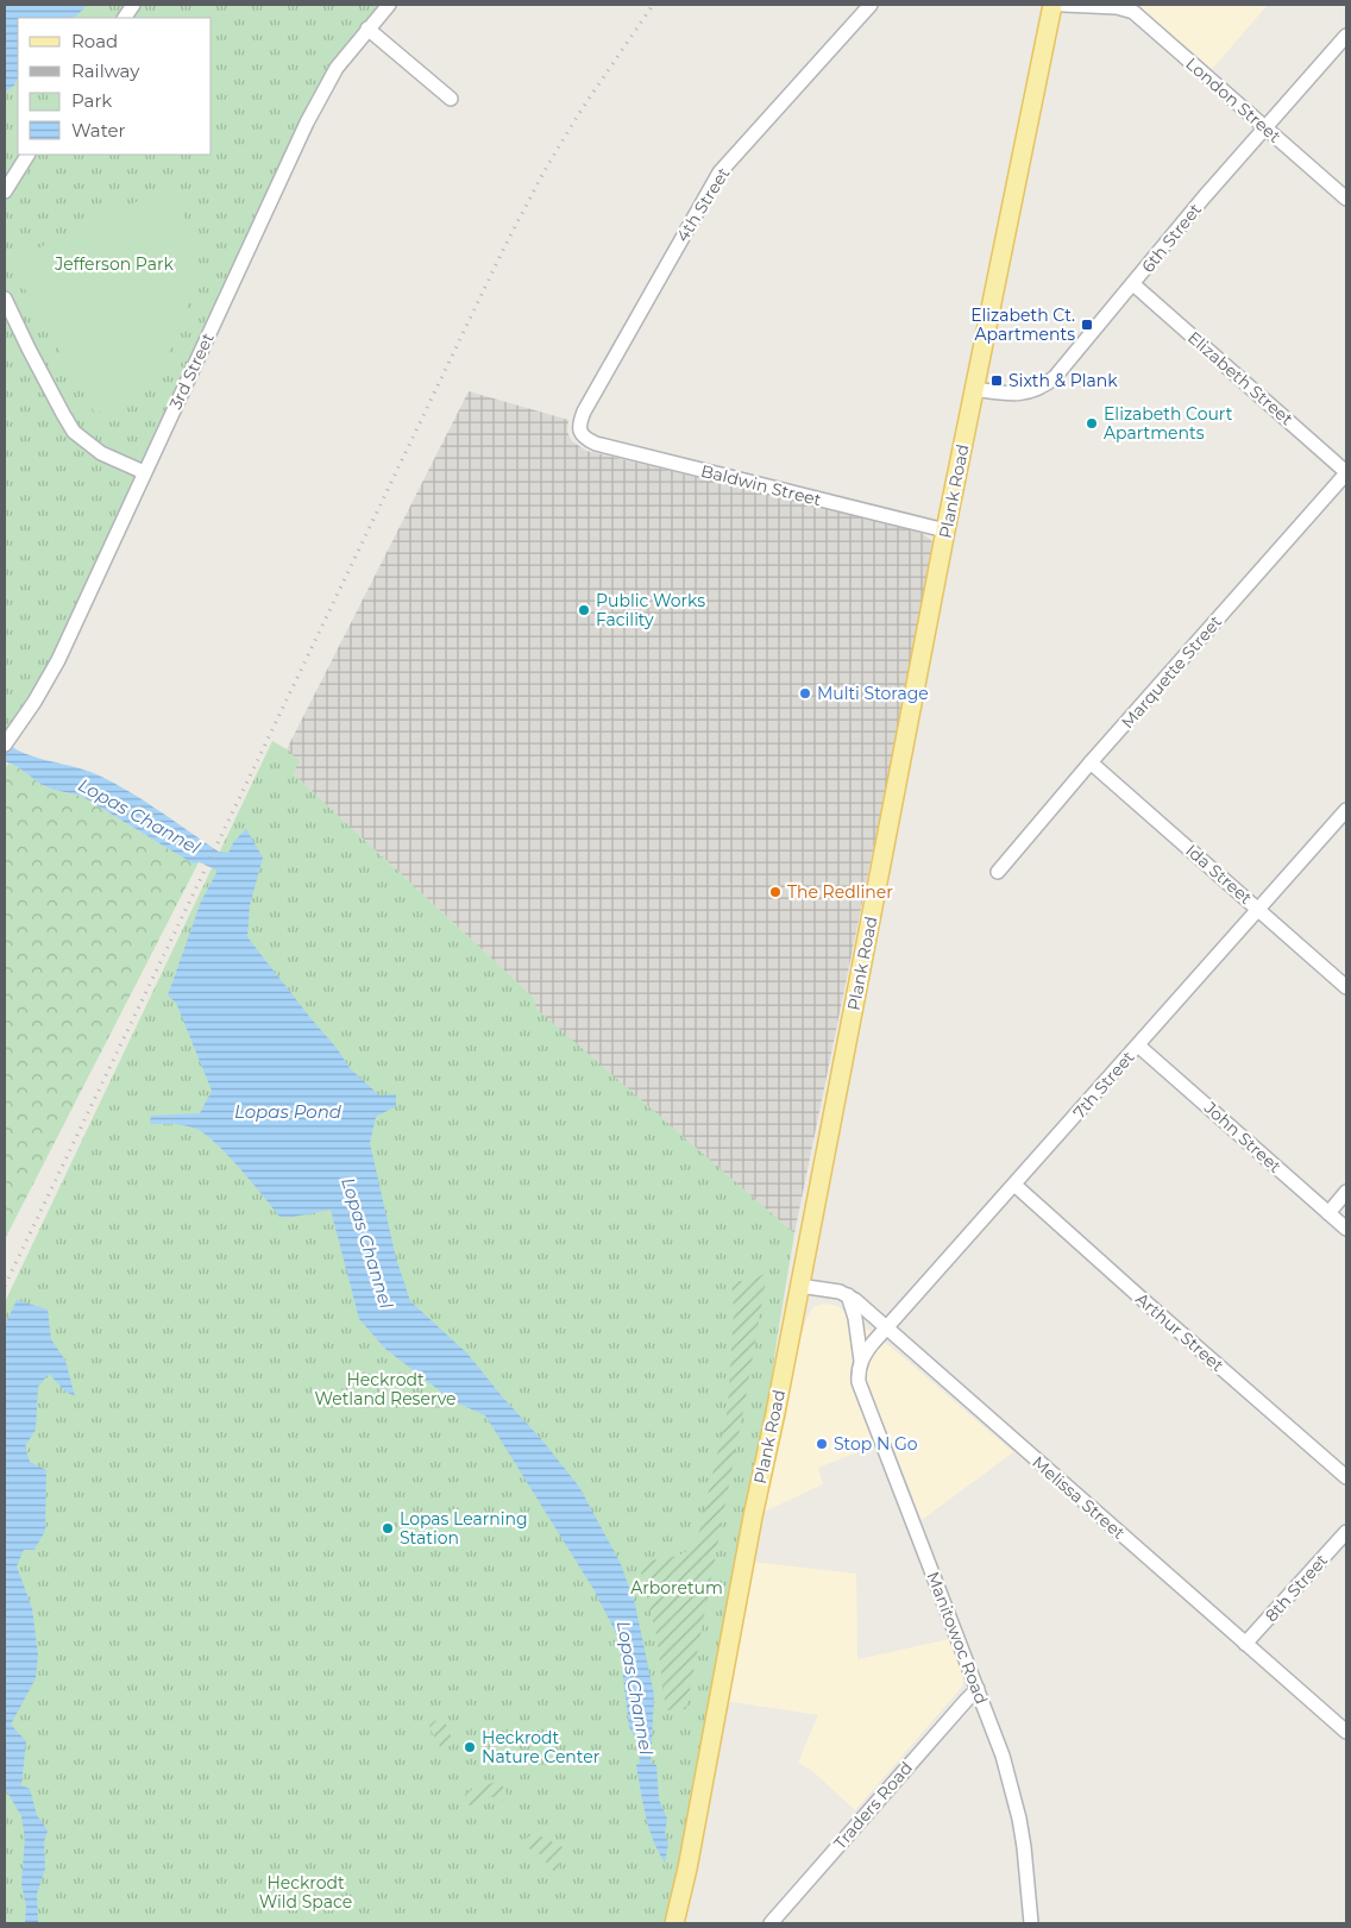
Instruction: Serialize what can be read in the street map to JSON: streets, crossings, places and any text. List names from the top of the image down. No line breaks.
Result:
{"streets":{"main road":["Plank Road"],"street":["London Street","4th Street","6th Street","3rd Street","Elizabeth Street","Baldwin Street","Marquette Street","Ida Street","7th Street","John Street","Arthur Street","Melissa Street","8th Street","Manitowoc Road","Traders Road"]},"crossings":[["London Street","6th Street"],["4th Street","Baldwin Street"],["6th Street","Elizabeth Street"],["6th Street","Plank Road"],["Elizabeth Street","Marquette Street"],["Baldwin Street","Plank Road"],["Plank Road","Melissa Street"],["Marquette Street","Ida Street"],["Ida Street","7th Street"],["7th Street","John Street"],["7th Street","Arthur Street"],["7th Street","Melissa Street"],["7th Street","Manitowoc Road"],["Melissa Street","8th Street"],["Melissa Street","Manitowoc Road"],["Manitowoc Road","Traders Road"]],"water":["Lopas Channel","Lopas Pond"],"parks":["Jefferson Park","Heckrodt Wetland Reserve","Arboretum","Heckrodt Wild Space"],"places":{"transit":["Elizabeth Ct. Apartments","Sixth & Plank"],"other":["Elizabeth Court Apartments","Public Works Facility","Multi Storage","The Redliner","Stop N Go","Lopas Learning Station","Heckrodt Nature Center"]},"legend":["Road","Railway","Park","Water"]}
